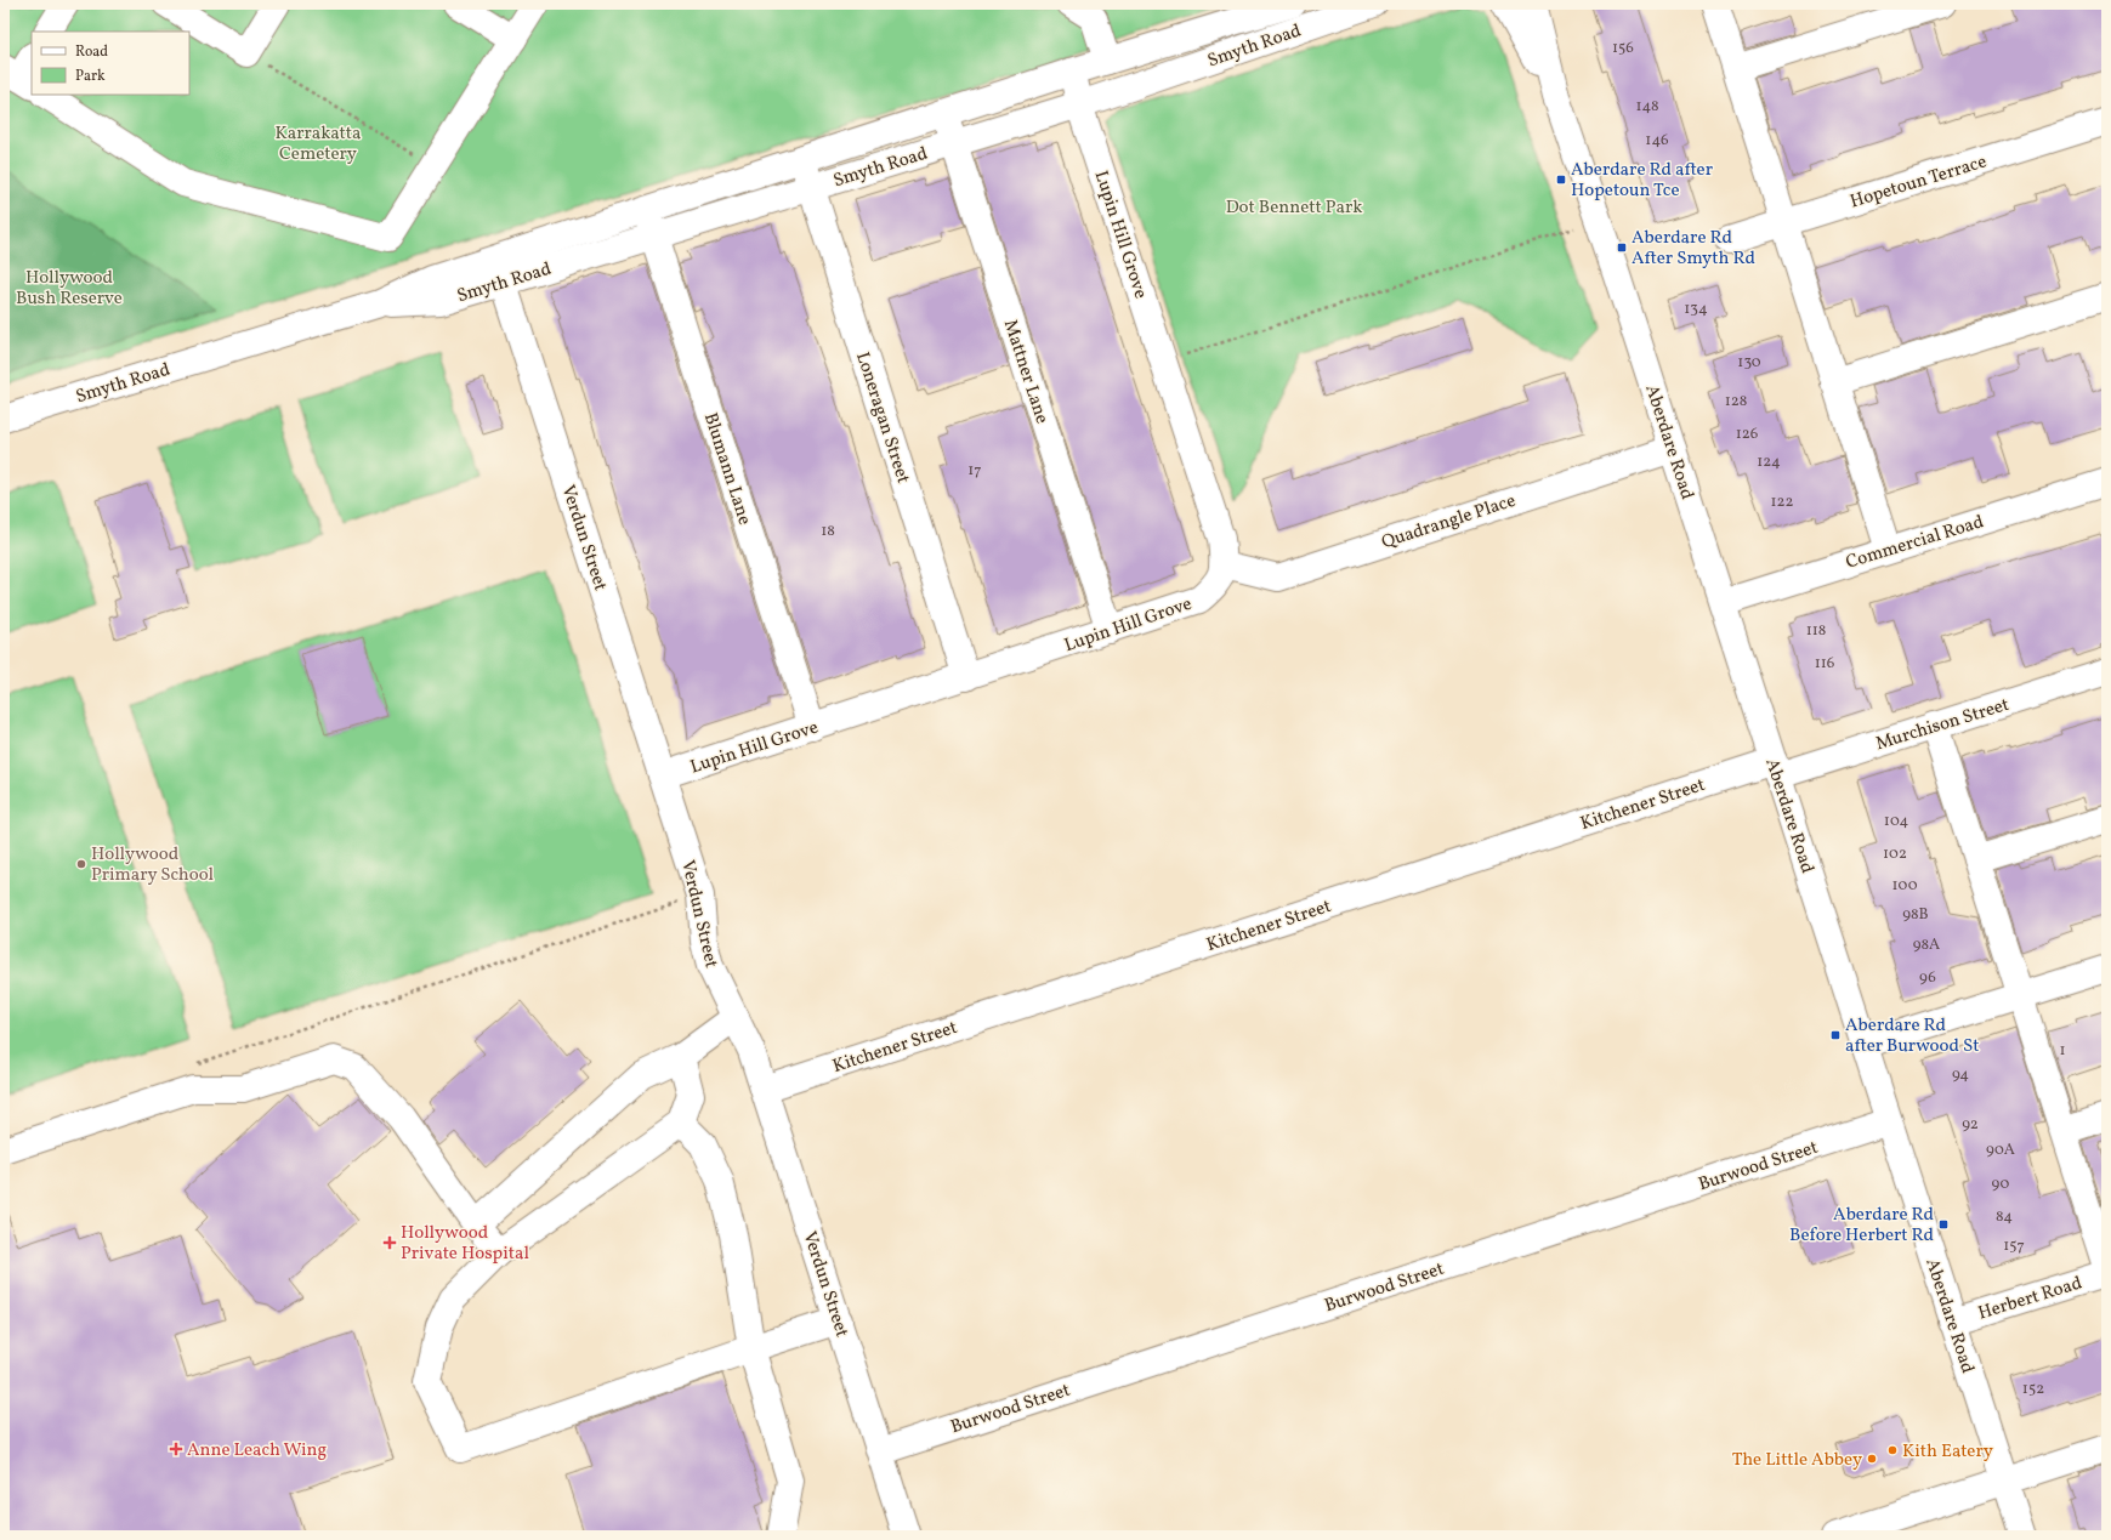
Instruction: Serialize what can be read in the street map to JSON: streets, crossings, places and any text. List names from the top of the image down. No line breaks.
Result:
{"streets":{"street":["Smyth Road","Hopetoun Terrace","Lupin Hill Grove","Mattner Lane","Loneragan Street","Aberdare Road","Blumann Lane","Quadrangle Place","Verdun Street","Commercial Road","Murchison Street","Kitchener Street","Burwood Street","Herbert Road"]},"crossings":[["Smyth Road","Lupin Hill Grove"],["Smyth Road","Mattner Lane"],["Smyth Road","Loneragan Street"],["Smyth Road","Blumann Lane"],["Smyth Road","Verdun Street"],["Lupin Hill Grove","Mattner Lane"],["Lupin Hill Grove","Loneragan Street"],["Lupin Hill Grove","Blumann Lane"],["Lupin Hill Grove","Quadrangle Place"],["Lupin Hill Grove","Verdun Street"],["Aberdare Road","Quadrangle Place"],["Aberdare Road","Commercial Road"],["Aberdare Road","Murchison Street"],["Aberdare Road","Kitchener Street"],["Aberdare Road","Burwood Street"],["Aberdare Road","Herbert Road"],["Verdun Street","Kitchener Street"],["Verdun Street","Burwood Street"],["Murchison Street","Kitchener Street"]],"parks":["Karrakatta Cemetery","Dot Bennett Park","Hollywood Bush Reserve"],"places":{"transit":["Aberdare Rd after Hopetoun Tce","Aberdare Rd After Smyth Rd","Aberdare Rd after Burwood St","Aberdare Rd Before Herbert Rd"],"other":["Hollywood Primary School","Kith Eatery","The Little Abbey"],"health":["Hollywood Private Hospital","Anne Leach Wing"]},"house_numbers":["156","148","146","134","130","128","126","124","17","122","18","118","116","104","102","100","98B","98A","96","1","94","92","90A","90","84","157","152"],"legend":["Road","Park"]}
